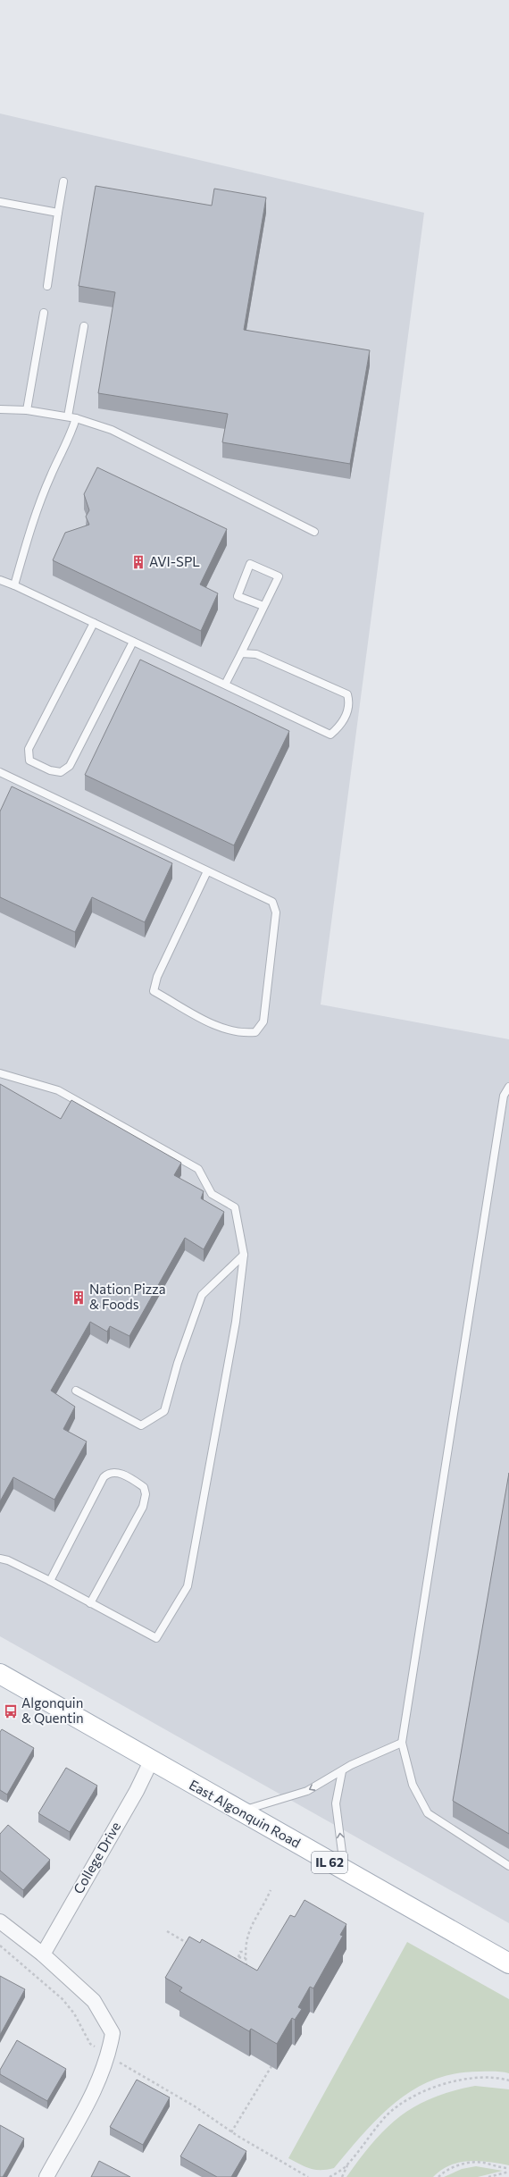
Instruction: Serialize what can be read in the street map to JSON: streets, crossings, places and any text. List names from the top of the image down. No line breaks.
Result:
{"streets":{"main road":["East Algonquin Road","IL 62"],"street":["College Drive"]},"crossings":[["East Algonquin Road","College Drive"]],"places":{"building":["AVI-SPL","Nation Pizza & Foods"],"bus stop":["Algonquin & Quentin"]}}
